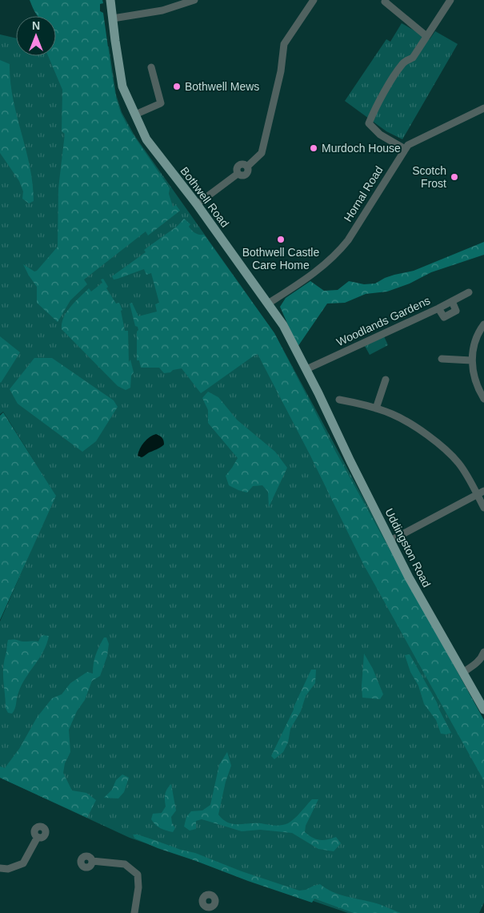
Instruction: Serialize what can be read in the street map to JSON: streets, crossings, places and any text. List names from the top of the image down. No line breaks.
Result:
{"streets":{"main road":["Bothwell Road","Uddingston Road"],"street":["Hornal Road","Woodlands Gardens"]},"crossings":[["Hornal Road","Bothwell Road"],["Bothwell Road","Woodlands Gardens"],["Bothwell Road","Uddingston Road"]],"places":["Bothwell Mews","Murdoch House","Scotch Frost","Bothwell Castle Care Home"],"north":"top"}
